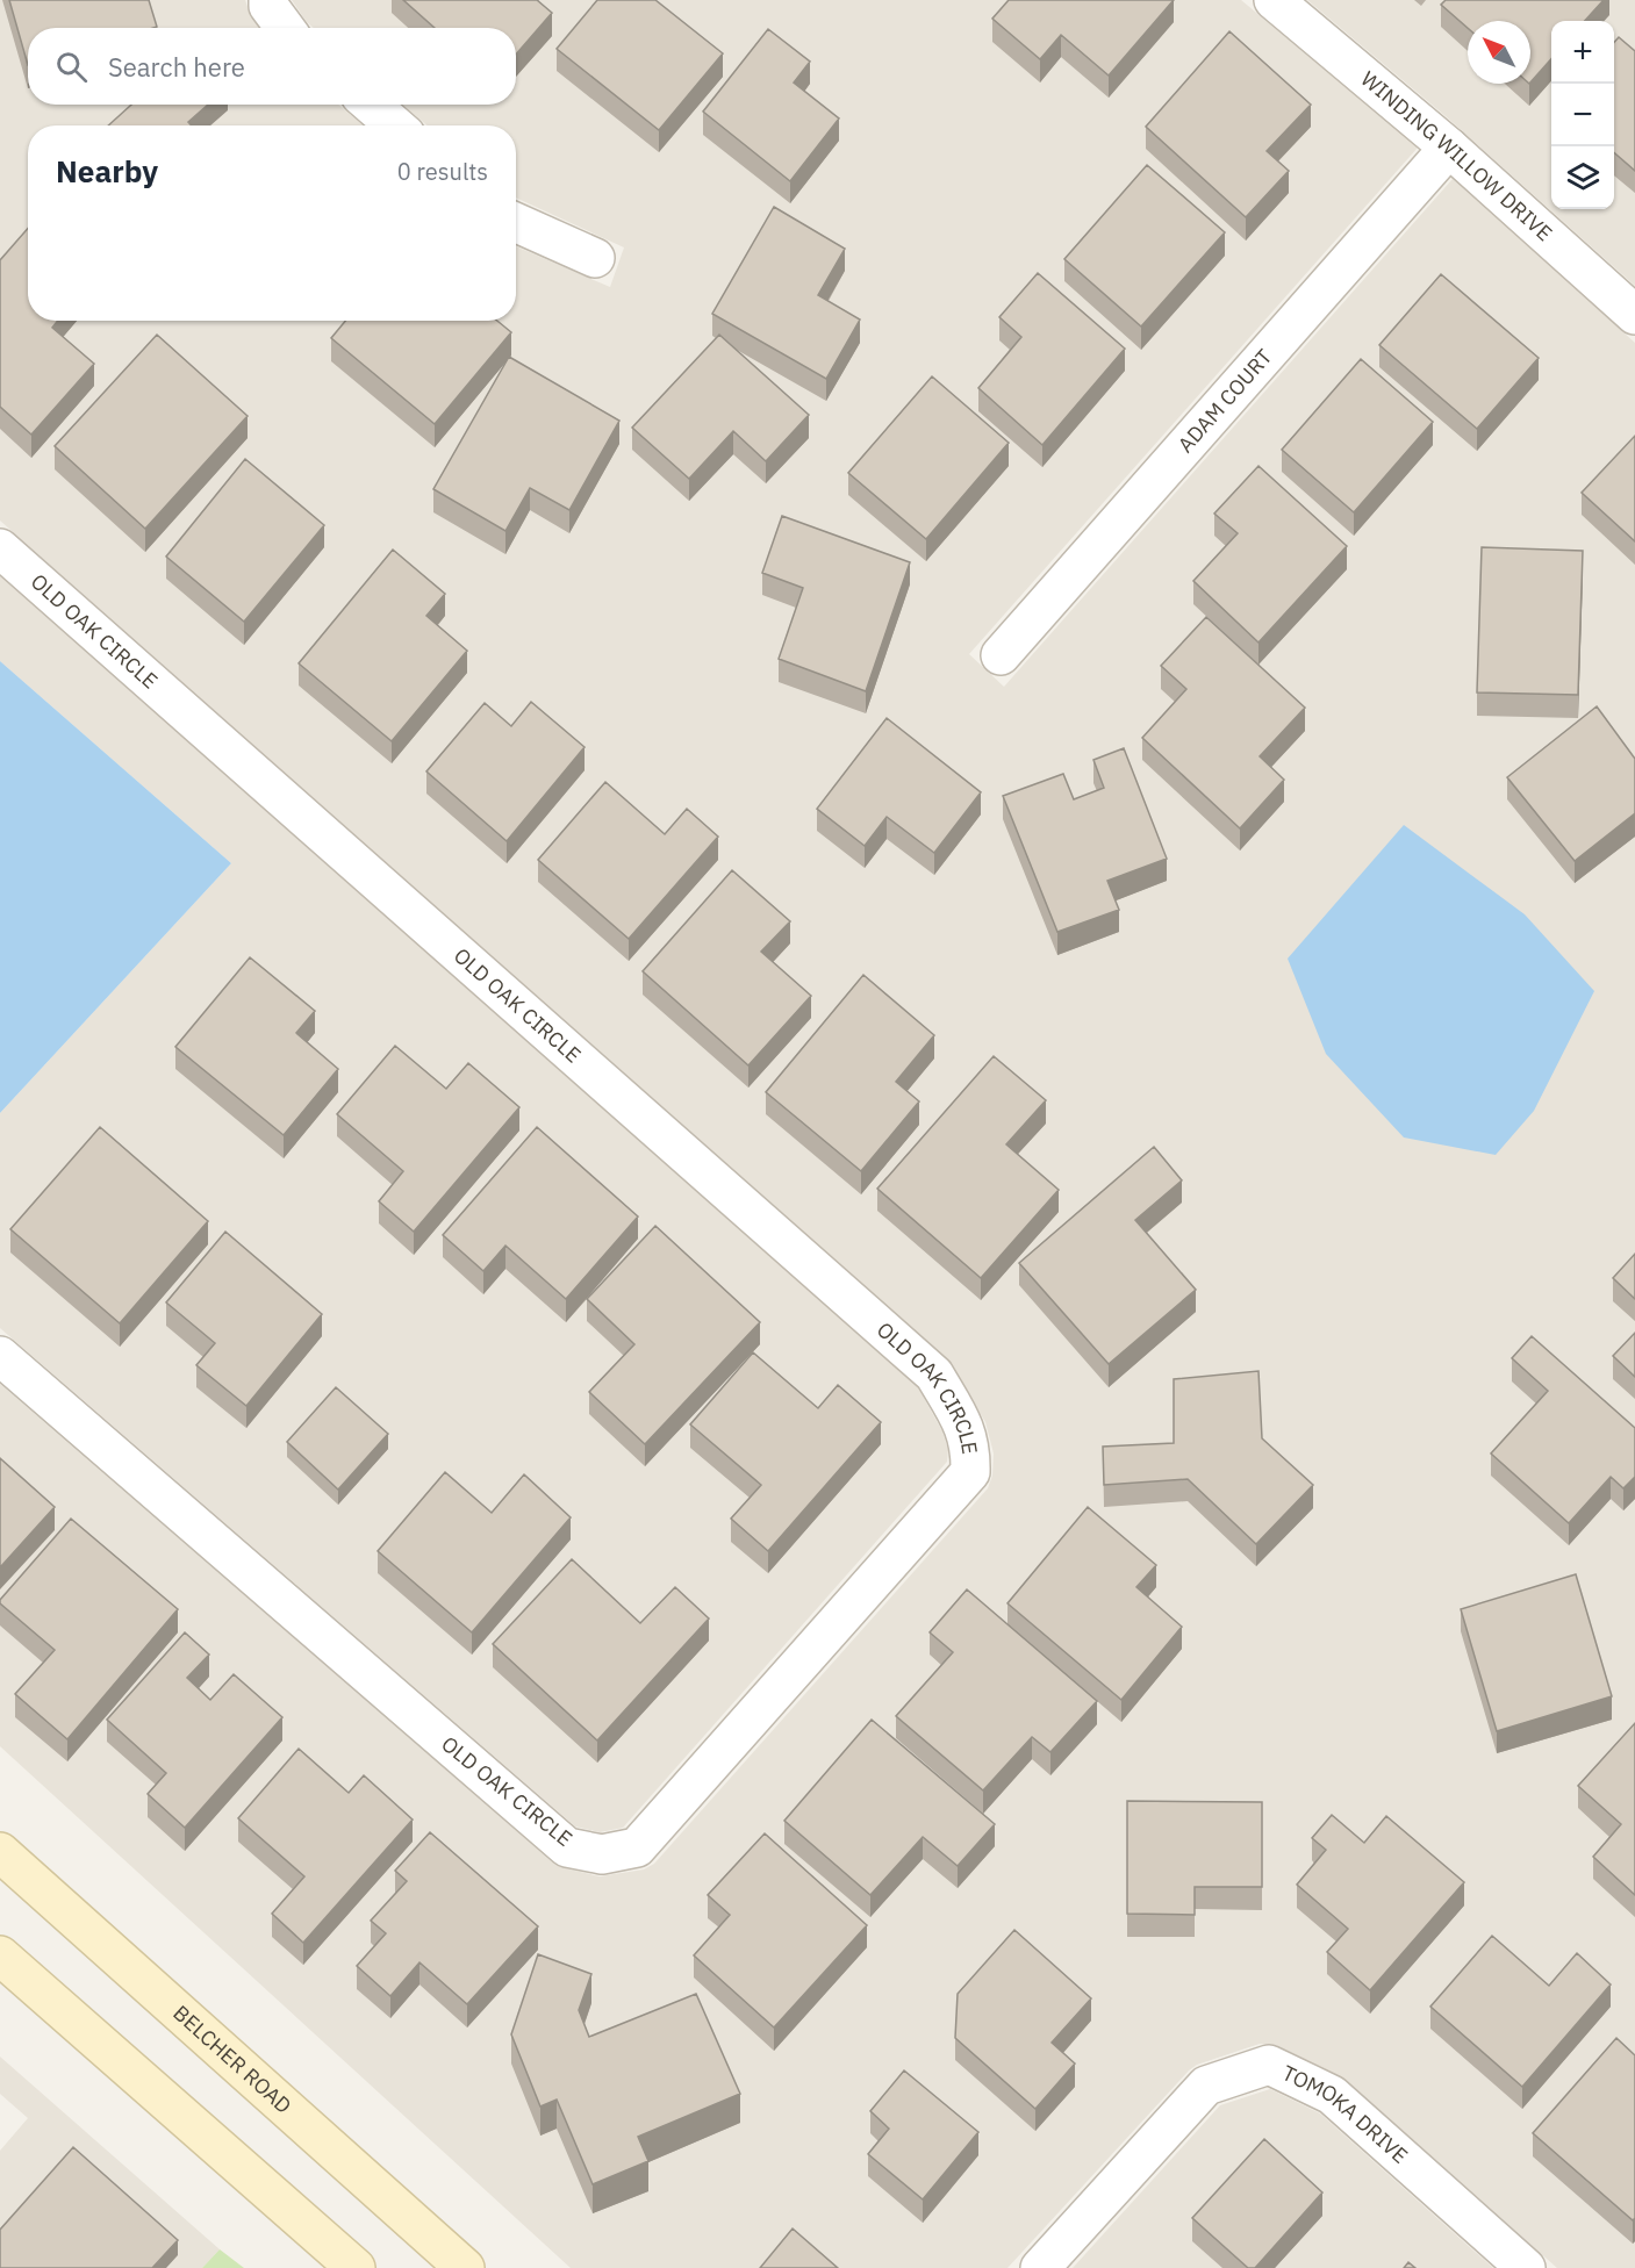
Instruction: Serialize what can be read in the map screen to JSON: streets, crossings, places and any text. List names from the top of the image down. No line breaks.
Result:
{"streets":{"main road":["BELCHER ROAD"],"street":["WINDING WILLOW DRIVE","ADAM COURT","OLD OAK CIRCLE","TOMOKA DRIVE"]},"crossings":[["WINDING WILLOW DRIVE","ADAM COURT"]],"north":"top left","page":{"map_buttons":["+","−"],"search":"Search here","heading":["Nearby","0 results"]}}
